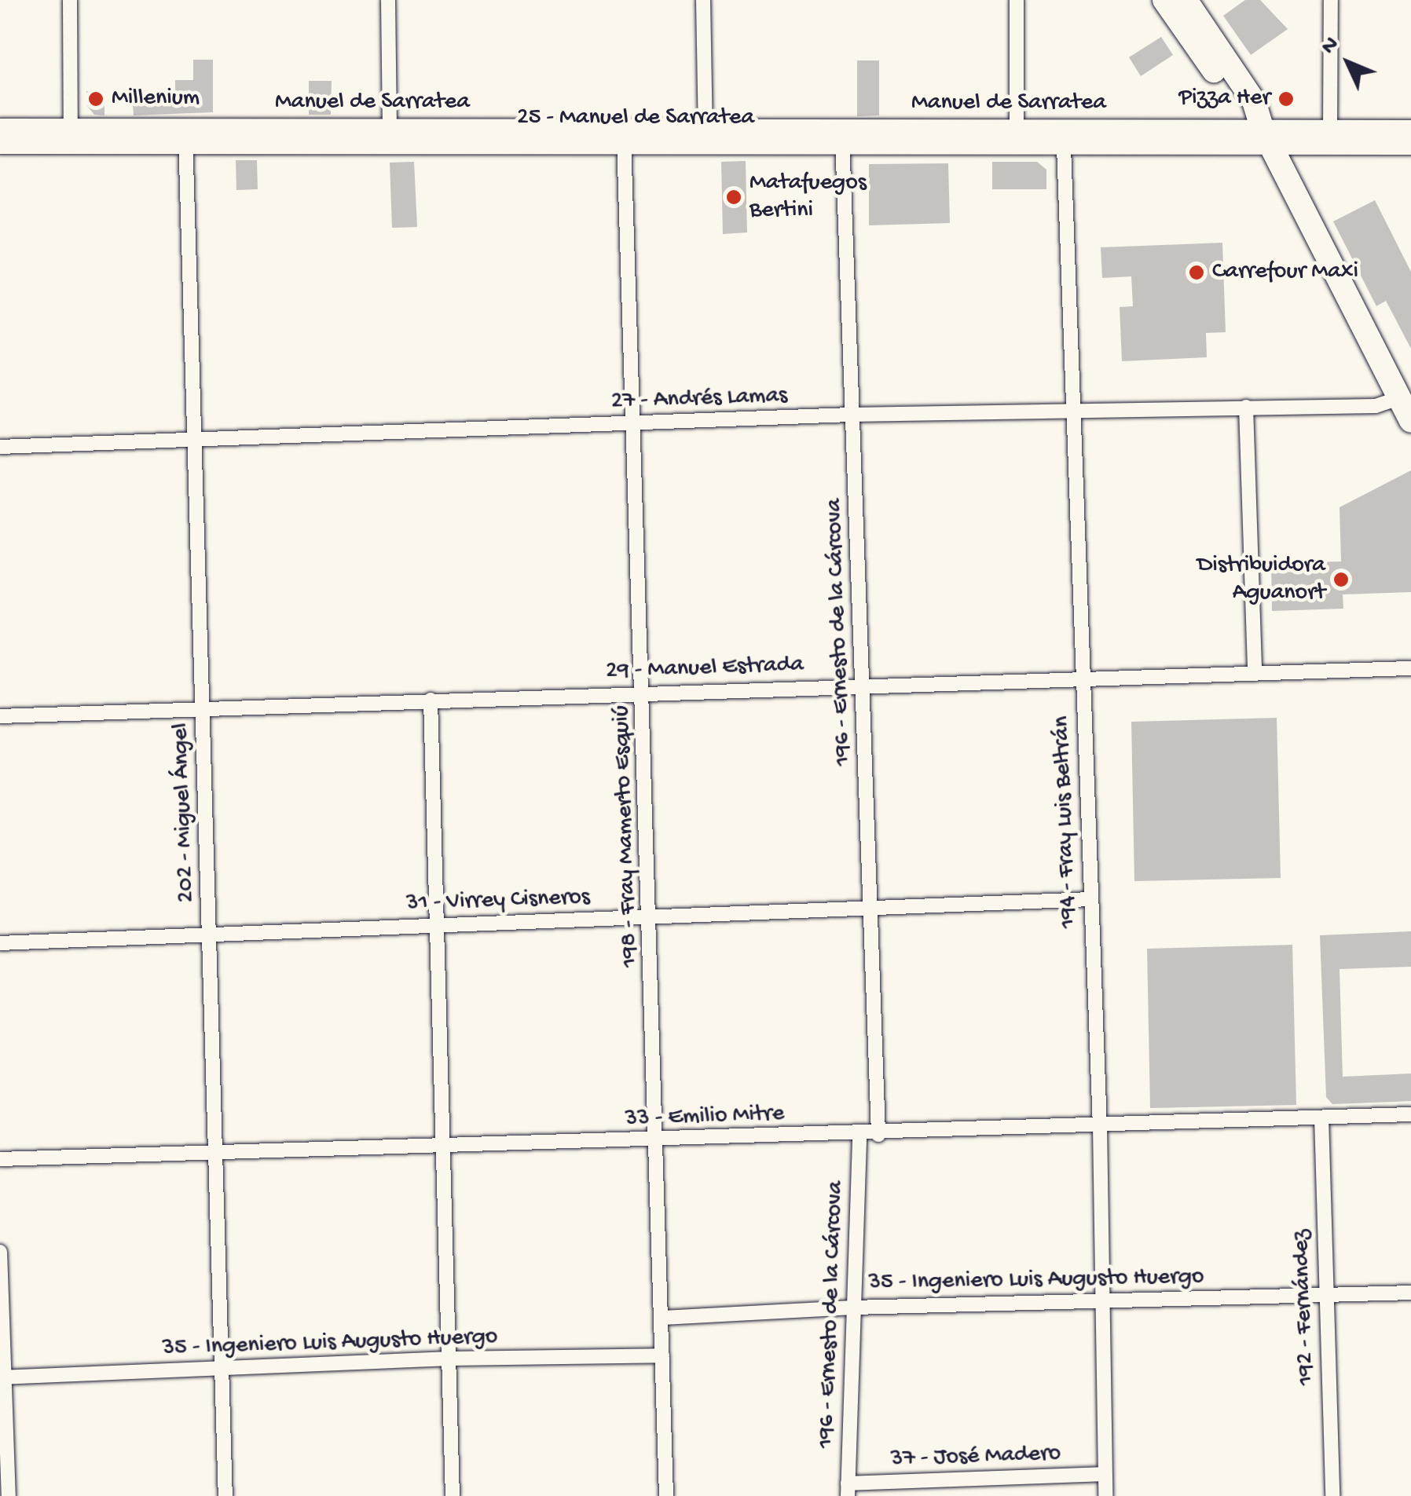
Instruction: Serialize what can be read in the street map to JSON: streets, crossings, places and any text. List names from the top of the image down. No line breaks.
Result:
{"streets":{"main road":["Manuel de Sarratea","25 - Manuel de Sarratea"],"street":["27 - Andrés Lamas","196 - Ernesto de la Cárcova","29 - Manuel Estrada","202 - Miguel Ángel","194 - Fray Luis Beltrán","198 - Fray Mamerto Esquiú","31 - Virrey Cisneros","33 - Emilio Mitre","35 - Ingeniero Luis Augusto Huergo","192 - Fernández","37 - José Madero"]},"crossings":[["Manuel de Sarratea","25 - Manuel de Sarratea"],["Manuel de Sarratea","196 - Ernesto de la Cárcova"],["Manuel de Sarratea","202 - Miguel Ángel"],["Manuel de Sarratea","198 - Fray Mamerto Esquiú"],["25 - Manuel de Sarratea","196 - Ernesto de la Cárcova"],["25 - Manuel de Sarratea","198 - Fray Mamerto Esquiú"],["27 - Andrés Lamas","196 - Ernesto de la Cárcova"],["27 - Andrés Lamas","202 - Miguel Ángel"],["27 - Andrés Lamas","194 - Fray Luis Beltrán"],["27 - Andrés Lamas","198 - Fray Mamerto Esquiú"],["196 - Ernesto de la Cárcova","29 - Manuel Estrada"],["196 - Ernesto de la Cárcova","31 - Virrey Cisneros"],["196 - Ernesto de la Cárcova","33 - Emilio Mitre"],["196 - Ernesto de la Cárcova","35 - Ingeniero Luis Augusto Huergo"],["196 - Ernesto de la Cárcova","37 - José Madero"],["29 - Manuel Estrada","202 - Miguel Ángel"],["29 - Manuel Estrada","194 - Fray Luis Beltrán"],["29 - Manuel Estrada","198 - Fray Mamerto Esquiú"],["202 - Miguel Ángel","31 - Virrey Cisneros"],["202 - Miguel Ángel","33 - Emilio Mitre"],["202 - Miguel Ángel","35 - Ingeniero Luis Augusto Huergo"],["194 - Fray Luis Beltrán","31 - Virrey Cisneros"],["194 - Fray Luis Beltrán","33 - Emilio Mitre"],["194 - Fray Luis Beltrán","35 - Ingeniero Luis Augusto Huergo"],["194 - Fray Luis Beltrán","37 - José Madero"],["198 - Fray Mamerto Esquiú","31 - Virrey Cisneros"],["198 - Fray Mamerto Esquiú","33 - Emilio Mitre"],["198 - Fray Mamerto Esquiú","35 - Ingeniero Luis Augusto Huergo"],["33 - Emilio Mitre","192 - Fernández"],["35 - Ingeniero Luis Augusto Huergo","192 - Fernández"]],"places":["Millenium","Pizza Her","Matafuegos Bertini","Carrefour Maxi","Distribuidora Aguanort"],"north":"top left"}
